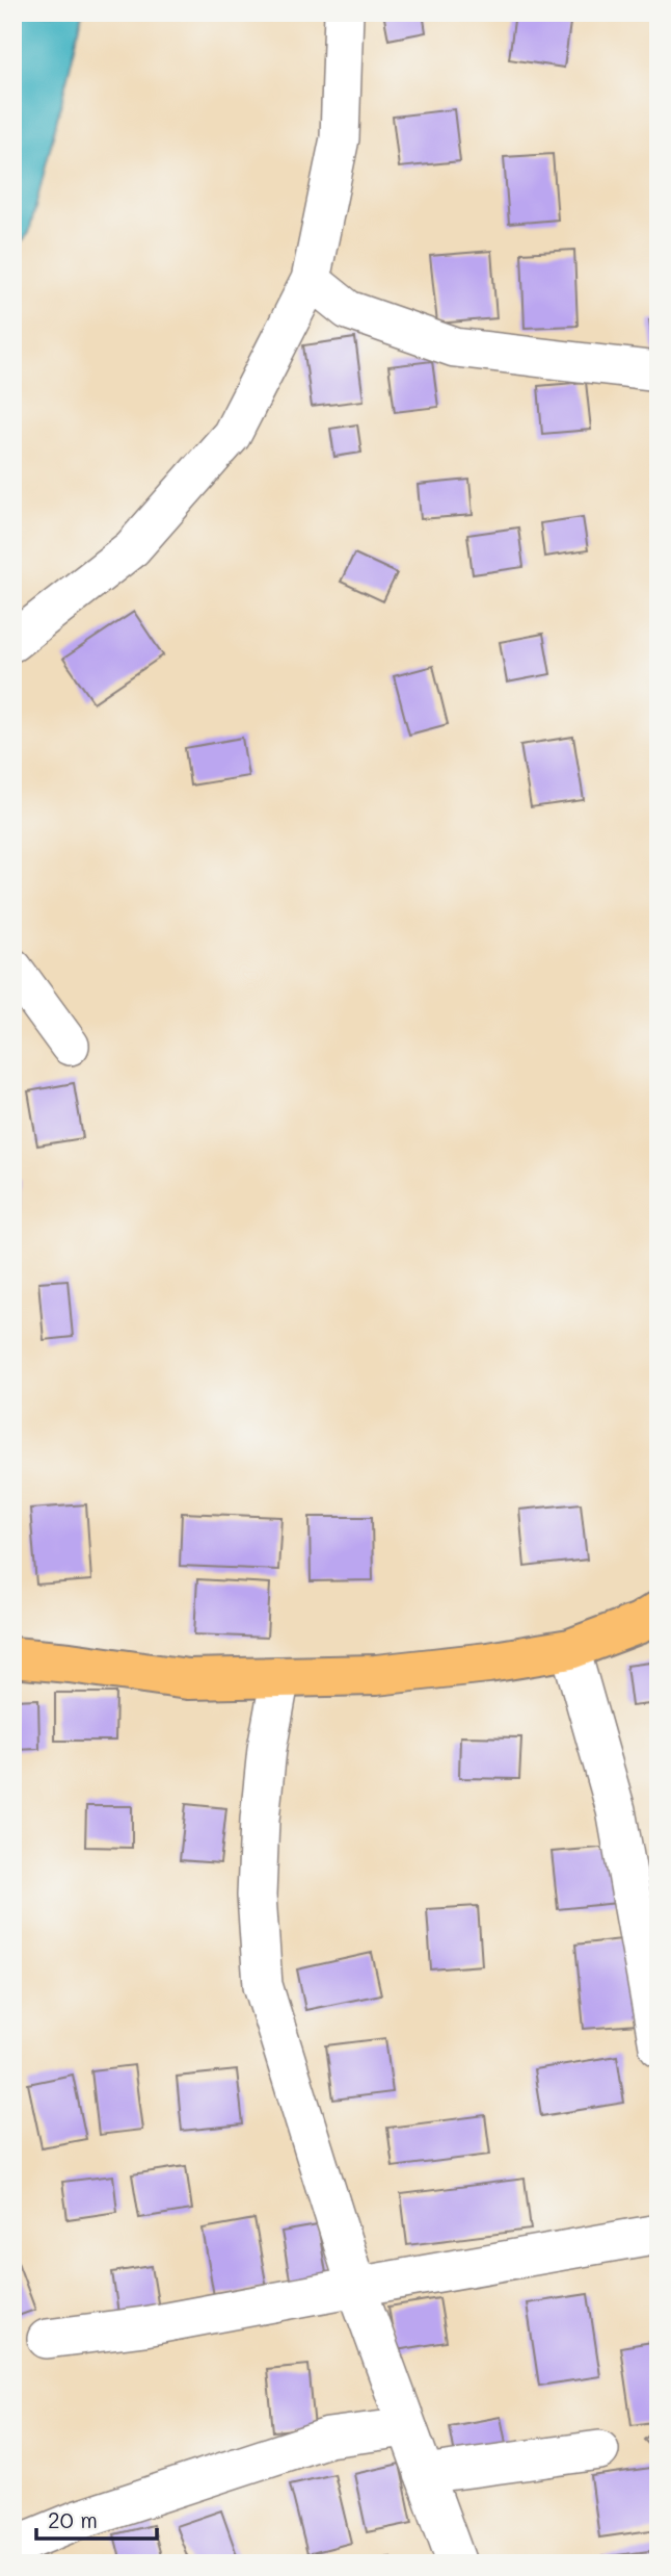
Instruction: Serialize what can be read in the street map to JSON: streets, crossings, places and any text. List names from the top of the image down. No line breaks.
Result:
{"scale_bar":"20 m"}
